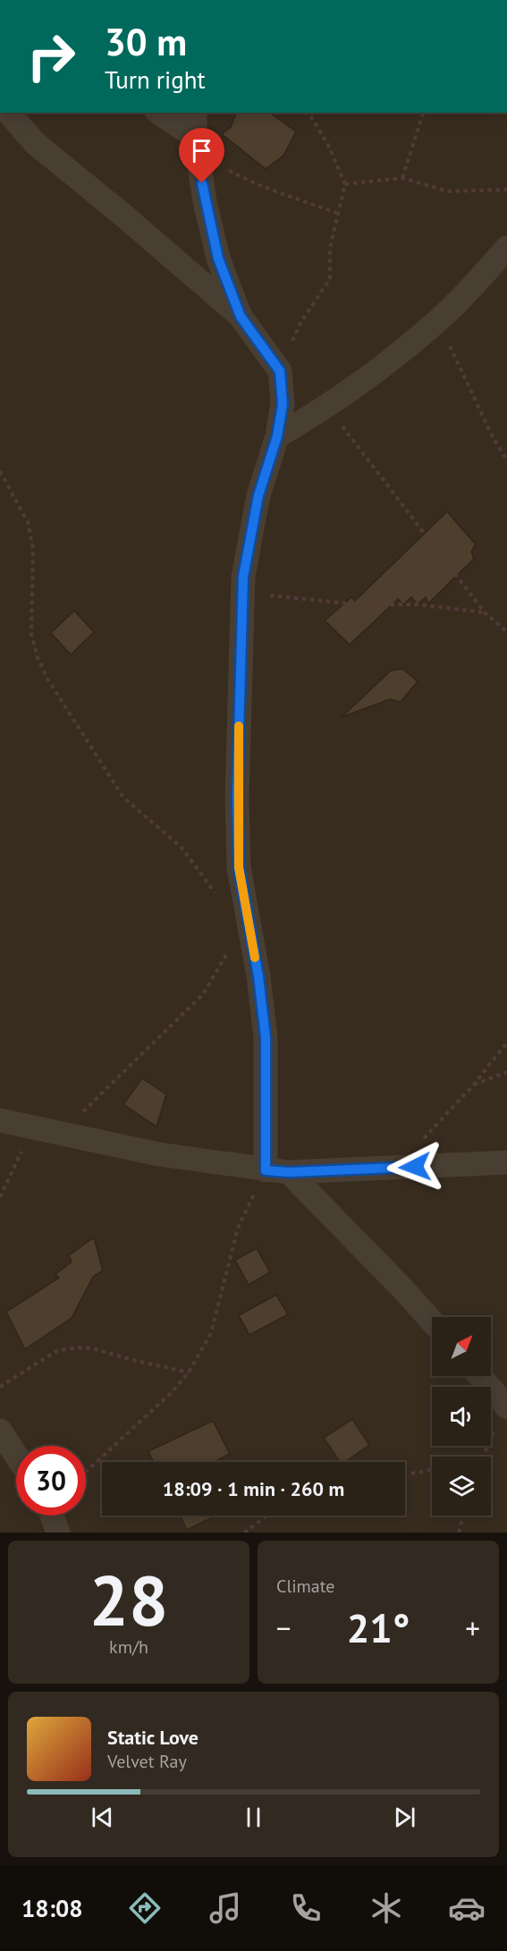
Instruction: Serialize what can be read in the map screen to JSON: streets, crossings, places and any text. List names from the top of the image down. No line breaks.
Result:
{"north":"top right","page":{"turn":["30 m","Turn right"],"limit":"30","trip":"18:09 · 1 min · 260 m","tile":[["28","km/h"],"Climate"],"heat":["−","21°","+"],"song":["Static Love","Velvet Ray"],"tabs":"18:08"}}
